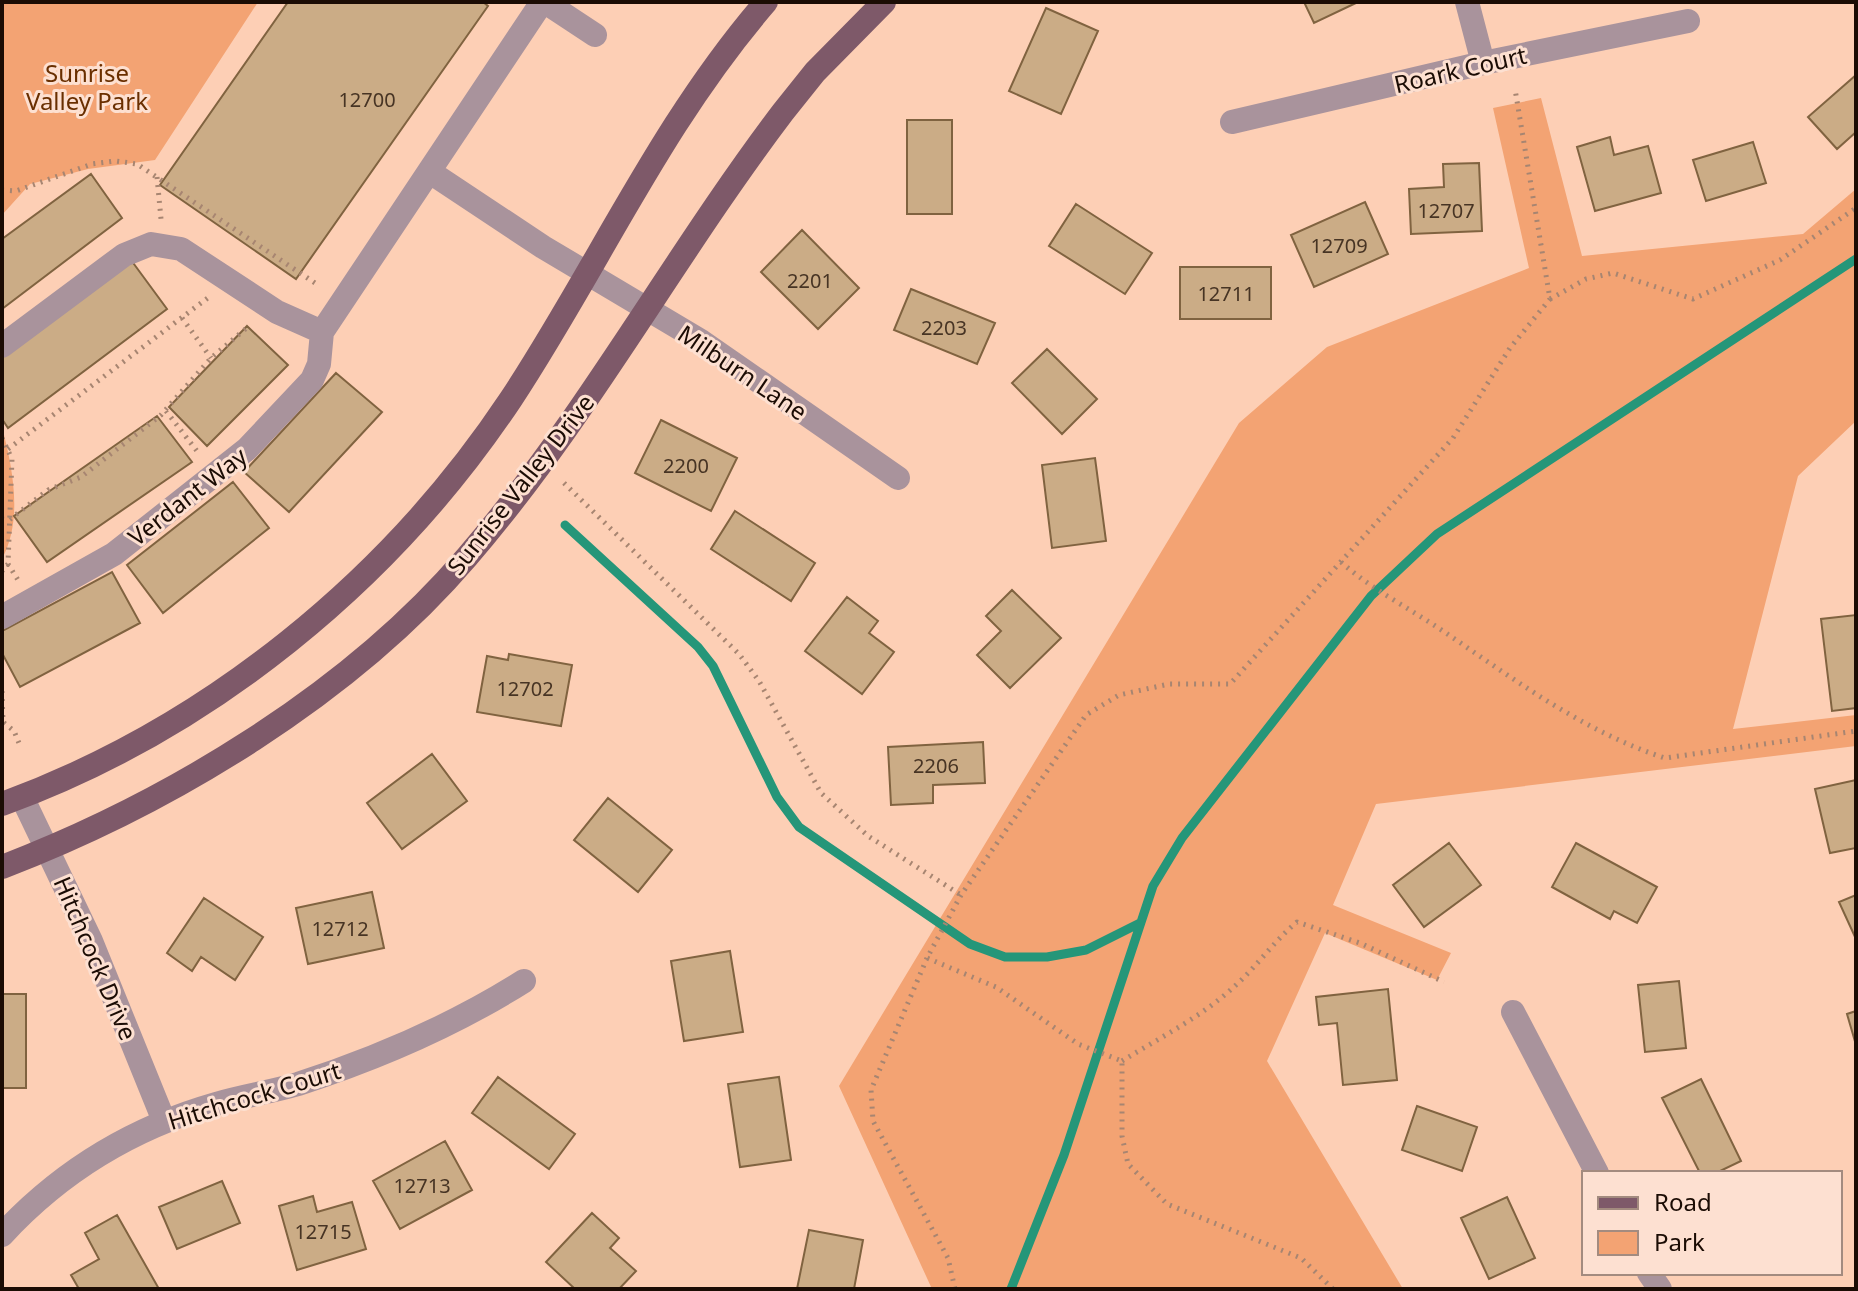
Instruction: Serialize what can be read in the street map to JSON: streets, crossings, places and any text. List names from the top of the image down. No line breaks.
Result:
{"streets":{"main road":["Sunrise Valley Drive"],"street":["Roark Court","Milburn Lane","Verdant Way","Hitchcock Drive","Hitchcock Court"]},"crossings":[["Milburn Lane","Sunrise Valley Drive"],["Sunrise Valley Drive","Hitchcock Drive"],["Hitchcock Drive","Hitchcock Court"]],"parks":["Sunrise Valley Park"],"house_numbers":["12700","12707","12709","2201","12711","2203","2200","12702","2206","12712","12713","12715"],"legend":["Road","Park"]}
